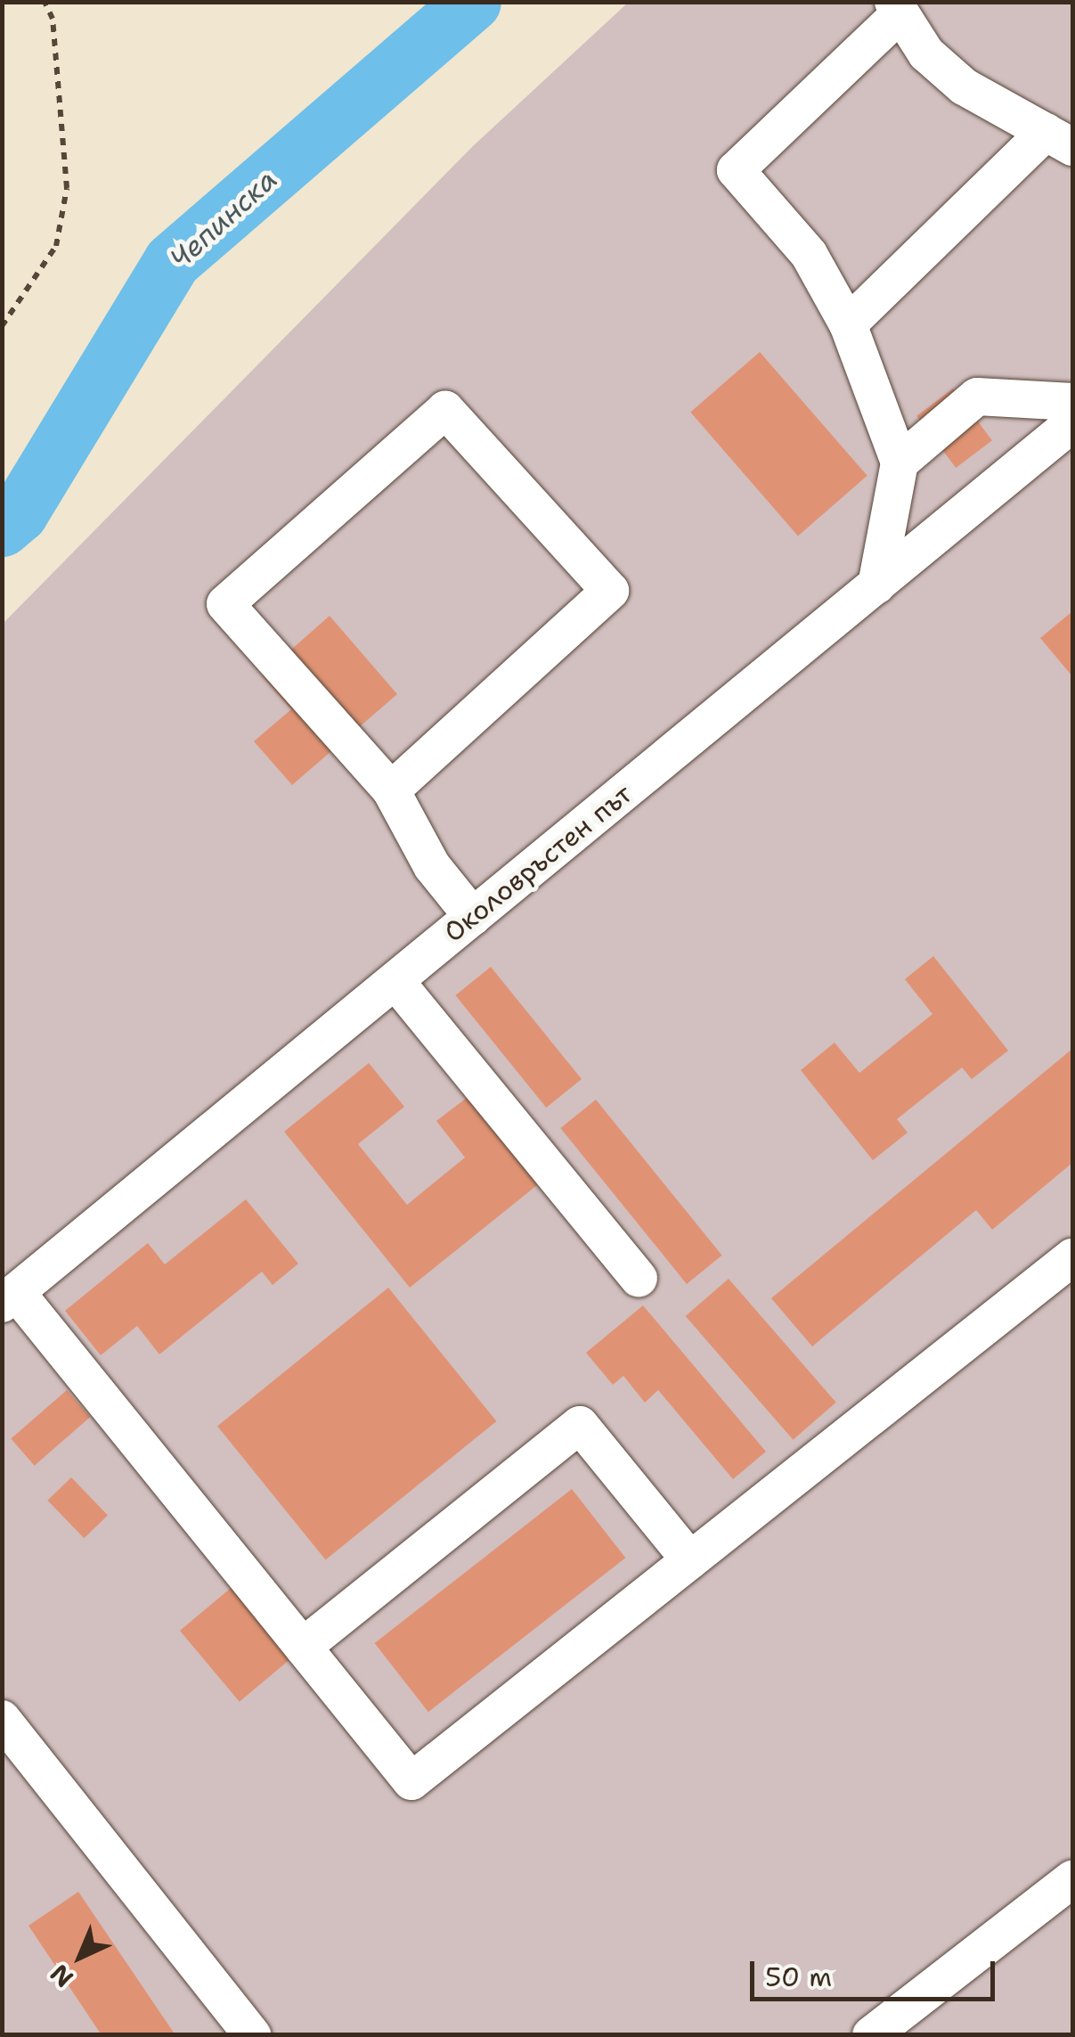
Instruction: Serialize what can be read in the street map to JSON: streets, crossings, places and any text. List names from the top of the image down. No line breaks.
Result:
{"streets":{"street":["Околовръстен път"]},"water":["Чепинска"],"scale_bar":"50 m","north":"bottom left"}
